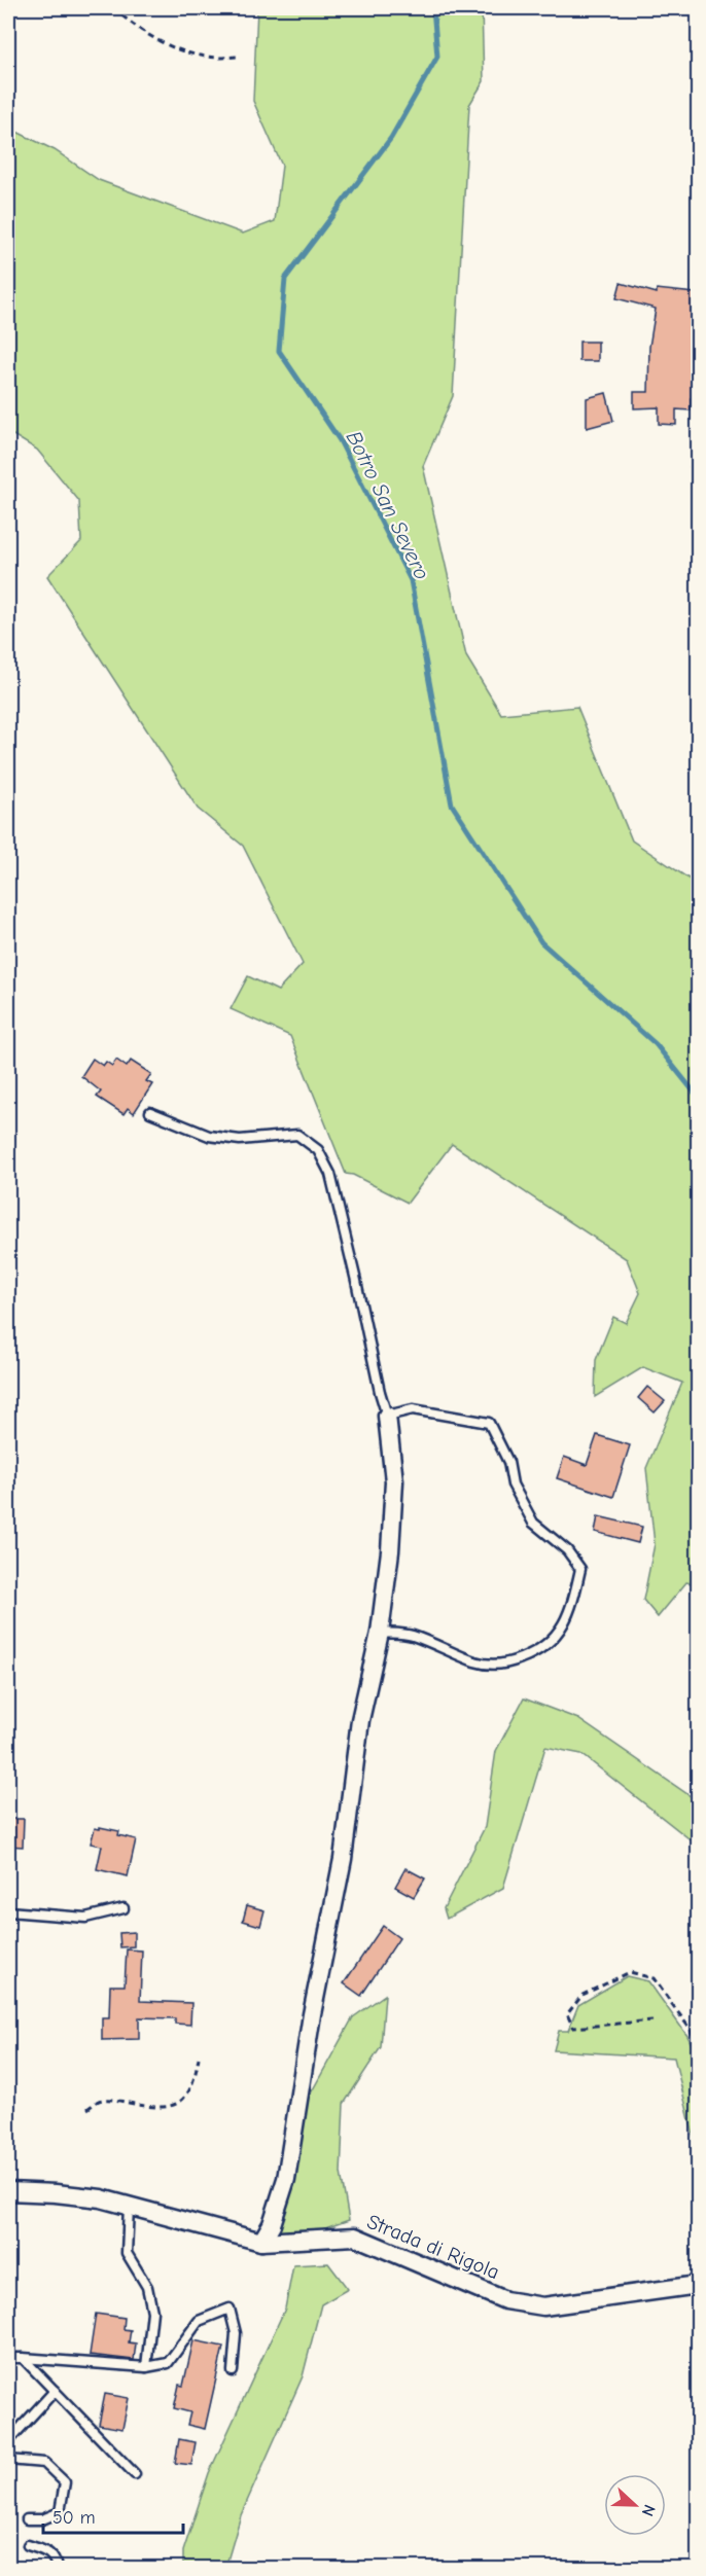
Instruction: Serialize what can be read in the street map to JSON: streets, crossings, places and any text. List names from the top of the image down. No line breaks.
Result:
{"streets":{"street":["Strada di Rigola"]},"water":["Botro San Severo"],"scale_bar":"50 m","north":"right"}
